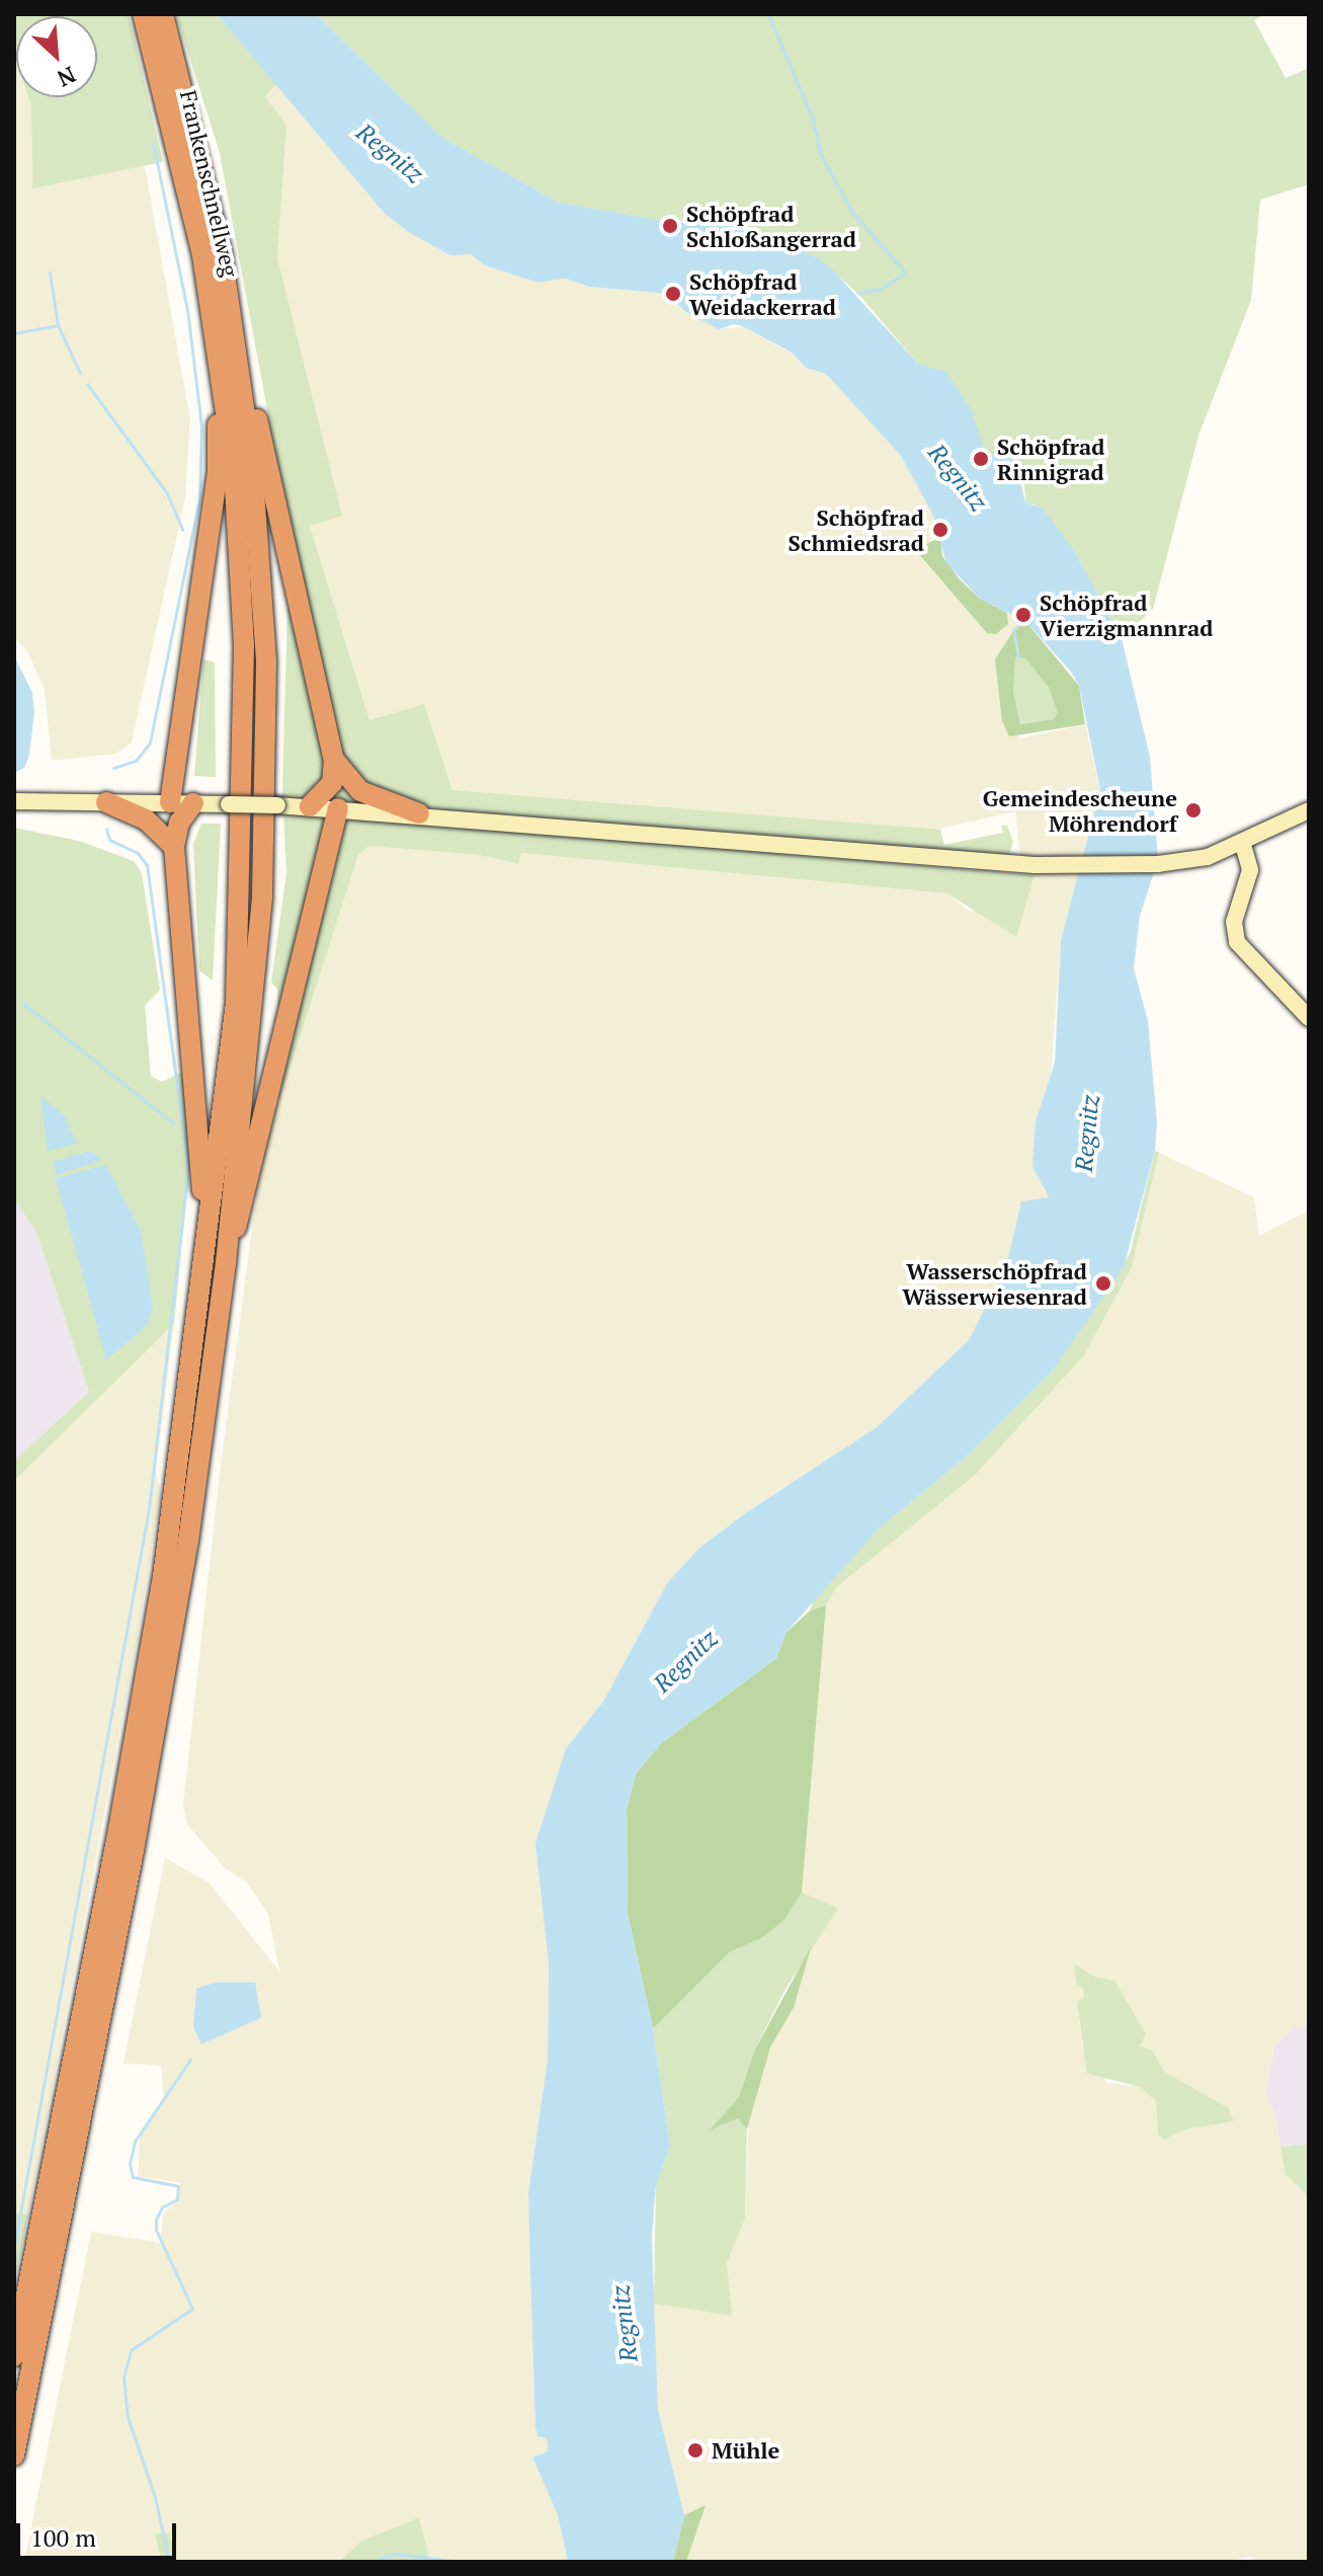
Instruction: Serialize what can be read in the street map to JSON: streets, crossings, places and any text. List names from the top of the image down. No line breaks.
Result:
{"streets":{"highway":["Frankenschnellweg"]},"water":["Regnitz"],"places":["Schöpfrad Schloßangerrad","Schöpfrad Weidackerrad","Schöpfrad Rinnigrad","Schöpfrad Schmiedsrad","Schöpfrad Vierzigmannrad","Gemeindescheune Möhrendorf","Wasserschöpfrad Wässerwiesenrad","Mühle"],"scale_bar":"100 m","north":"bottom right"}
